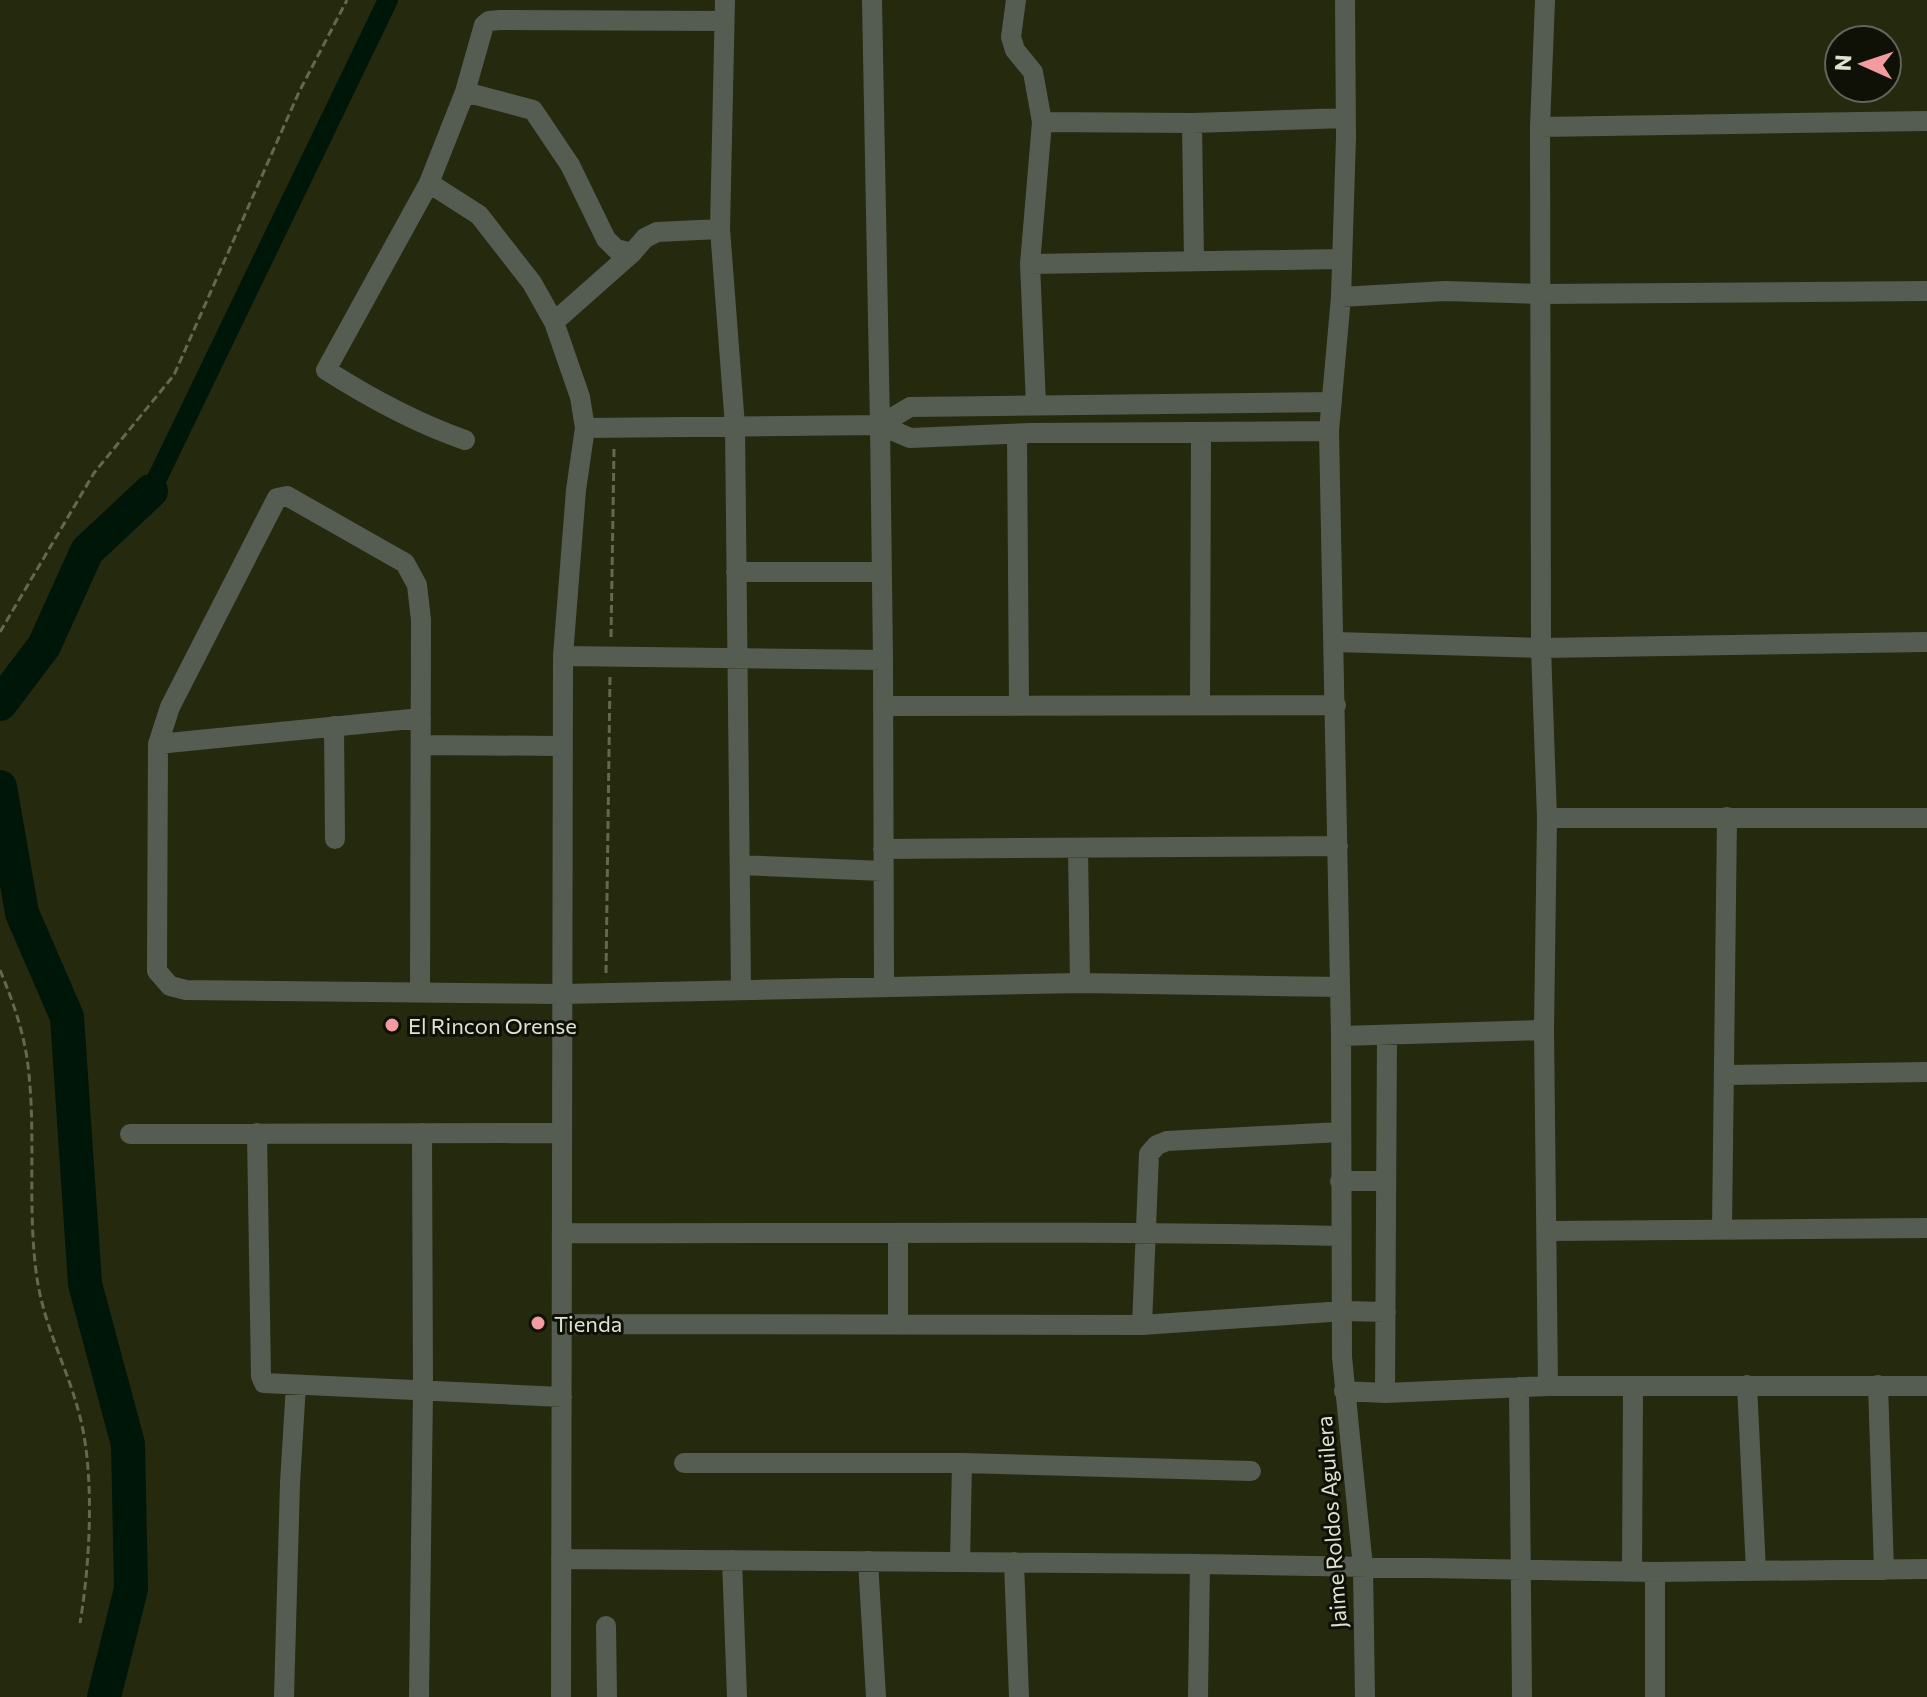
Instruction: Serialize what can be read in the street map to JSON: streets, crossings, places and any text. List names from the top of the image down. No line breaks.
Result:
{"streets":{"street":["Jaime Roldos Aguilera"]},"places":["El Rincon Orense","Tienda"],"north":"left"}
